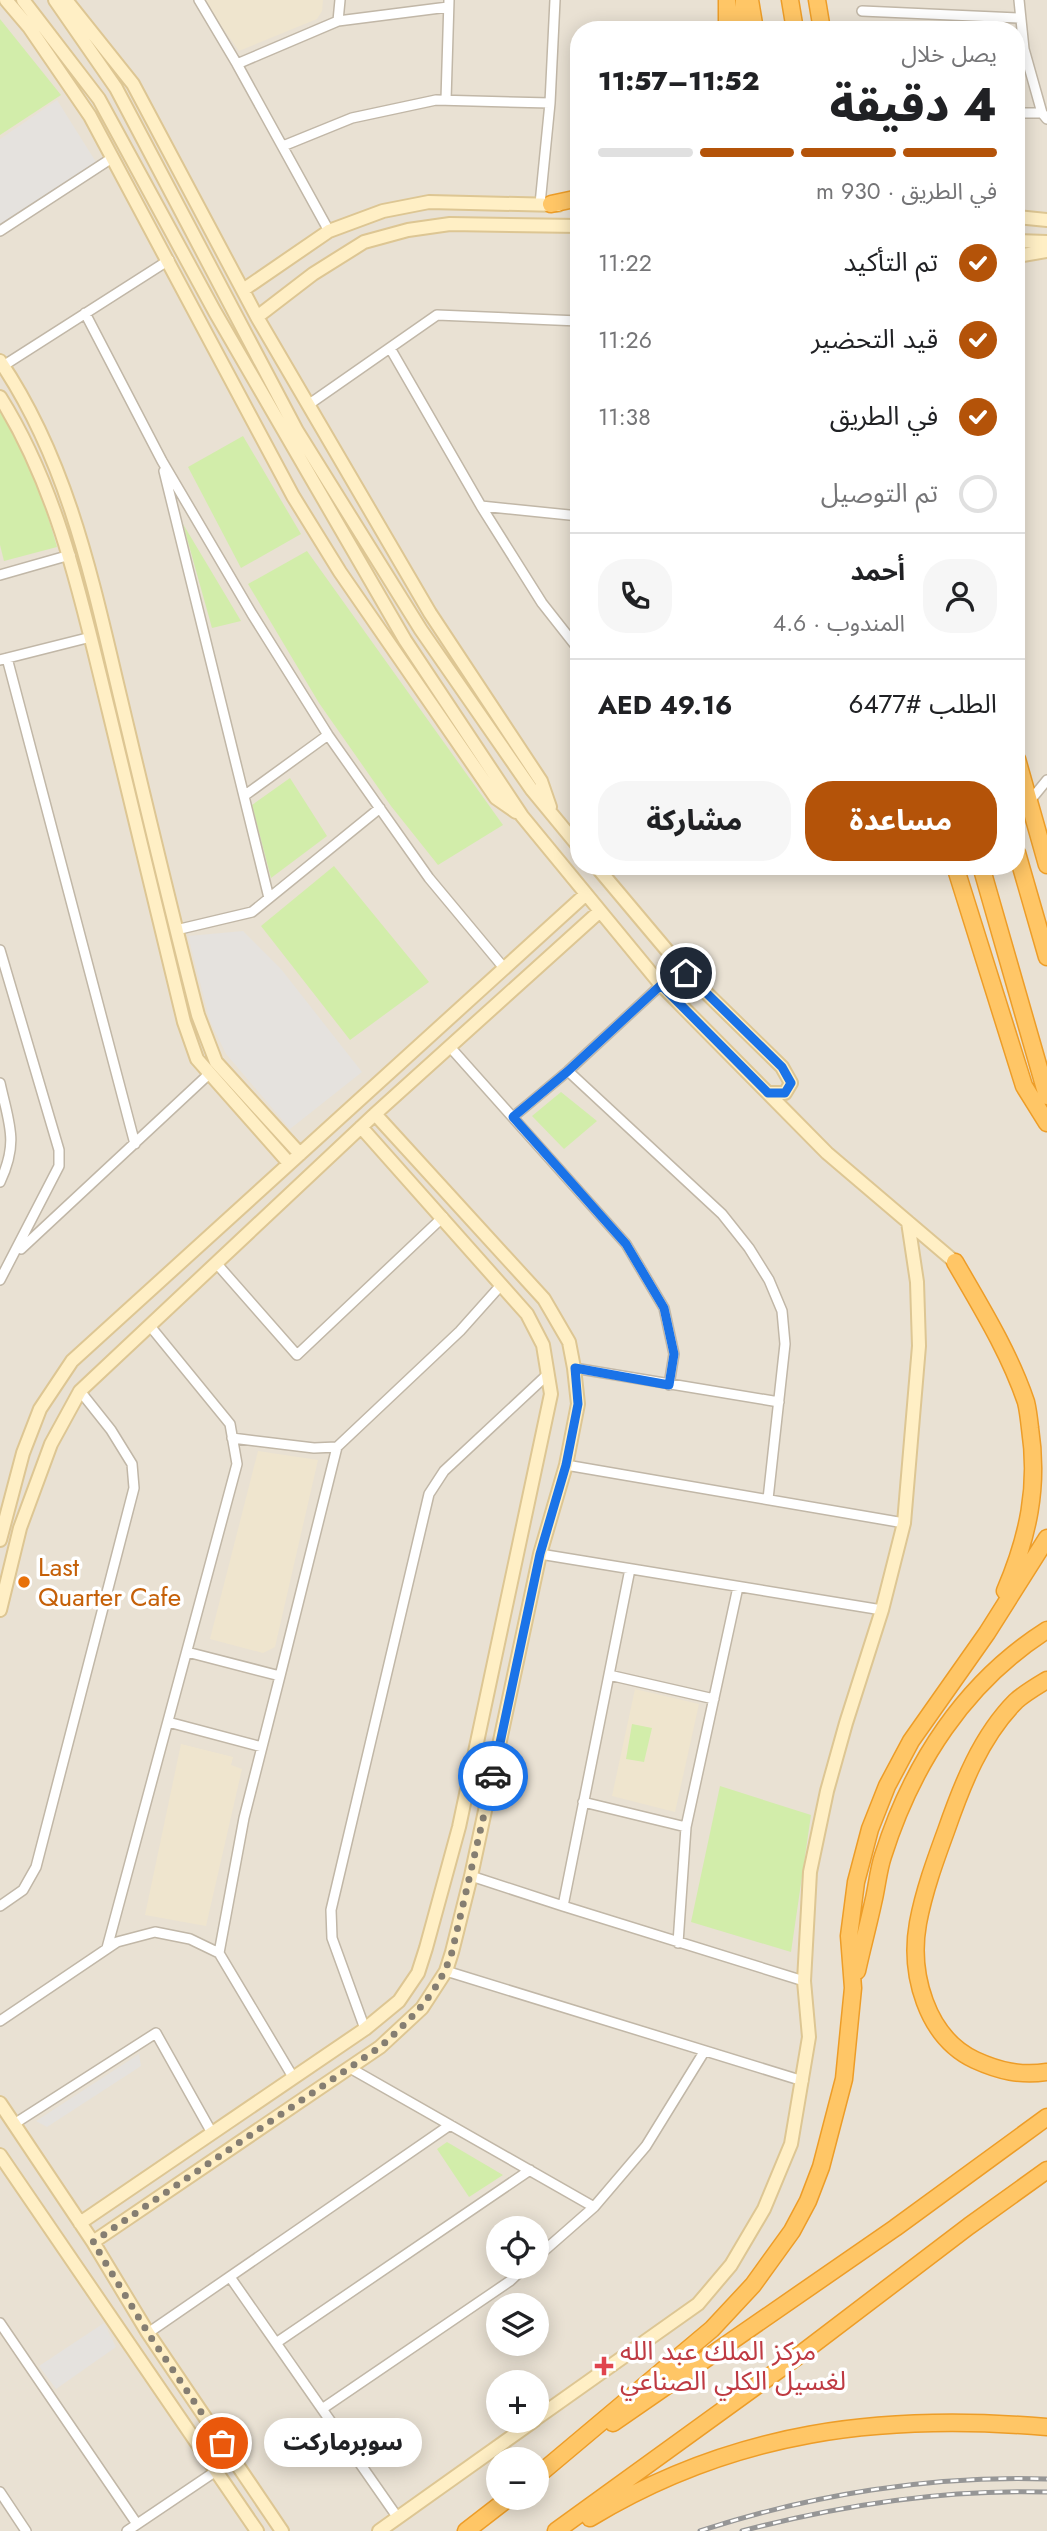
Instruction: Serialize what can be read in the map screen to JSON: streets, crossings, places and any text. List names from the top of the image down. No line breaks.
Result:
{"places":{"other":["Last Quarter Cafe","سوبرماركت"],"health":["مركز الملك عبد الله لغسيل الكلي الصناعي"]},"page":{"heading":["4 دقيقة","يصل خلال","11:52–11:57"],"panel":["أحمد","المندوب · 4.6","الطلب #6477","AED 49.16"],"bar":"في الطريق · 930 m","list":[["تم التأكيد","11:22"],["قيد التحضير","11:26"],["في الطريق","11:38"],"تم التوصيل"],"buttons":["مساعدة","مشاركة"],"map_buttons":["+","−"],"bubble":"سوبرماركت"}}
